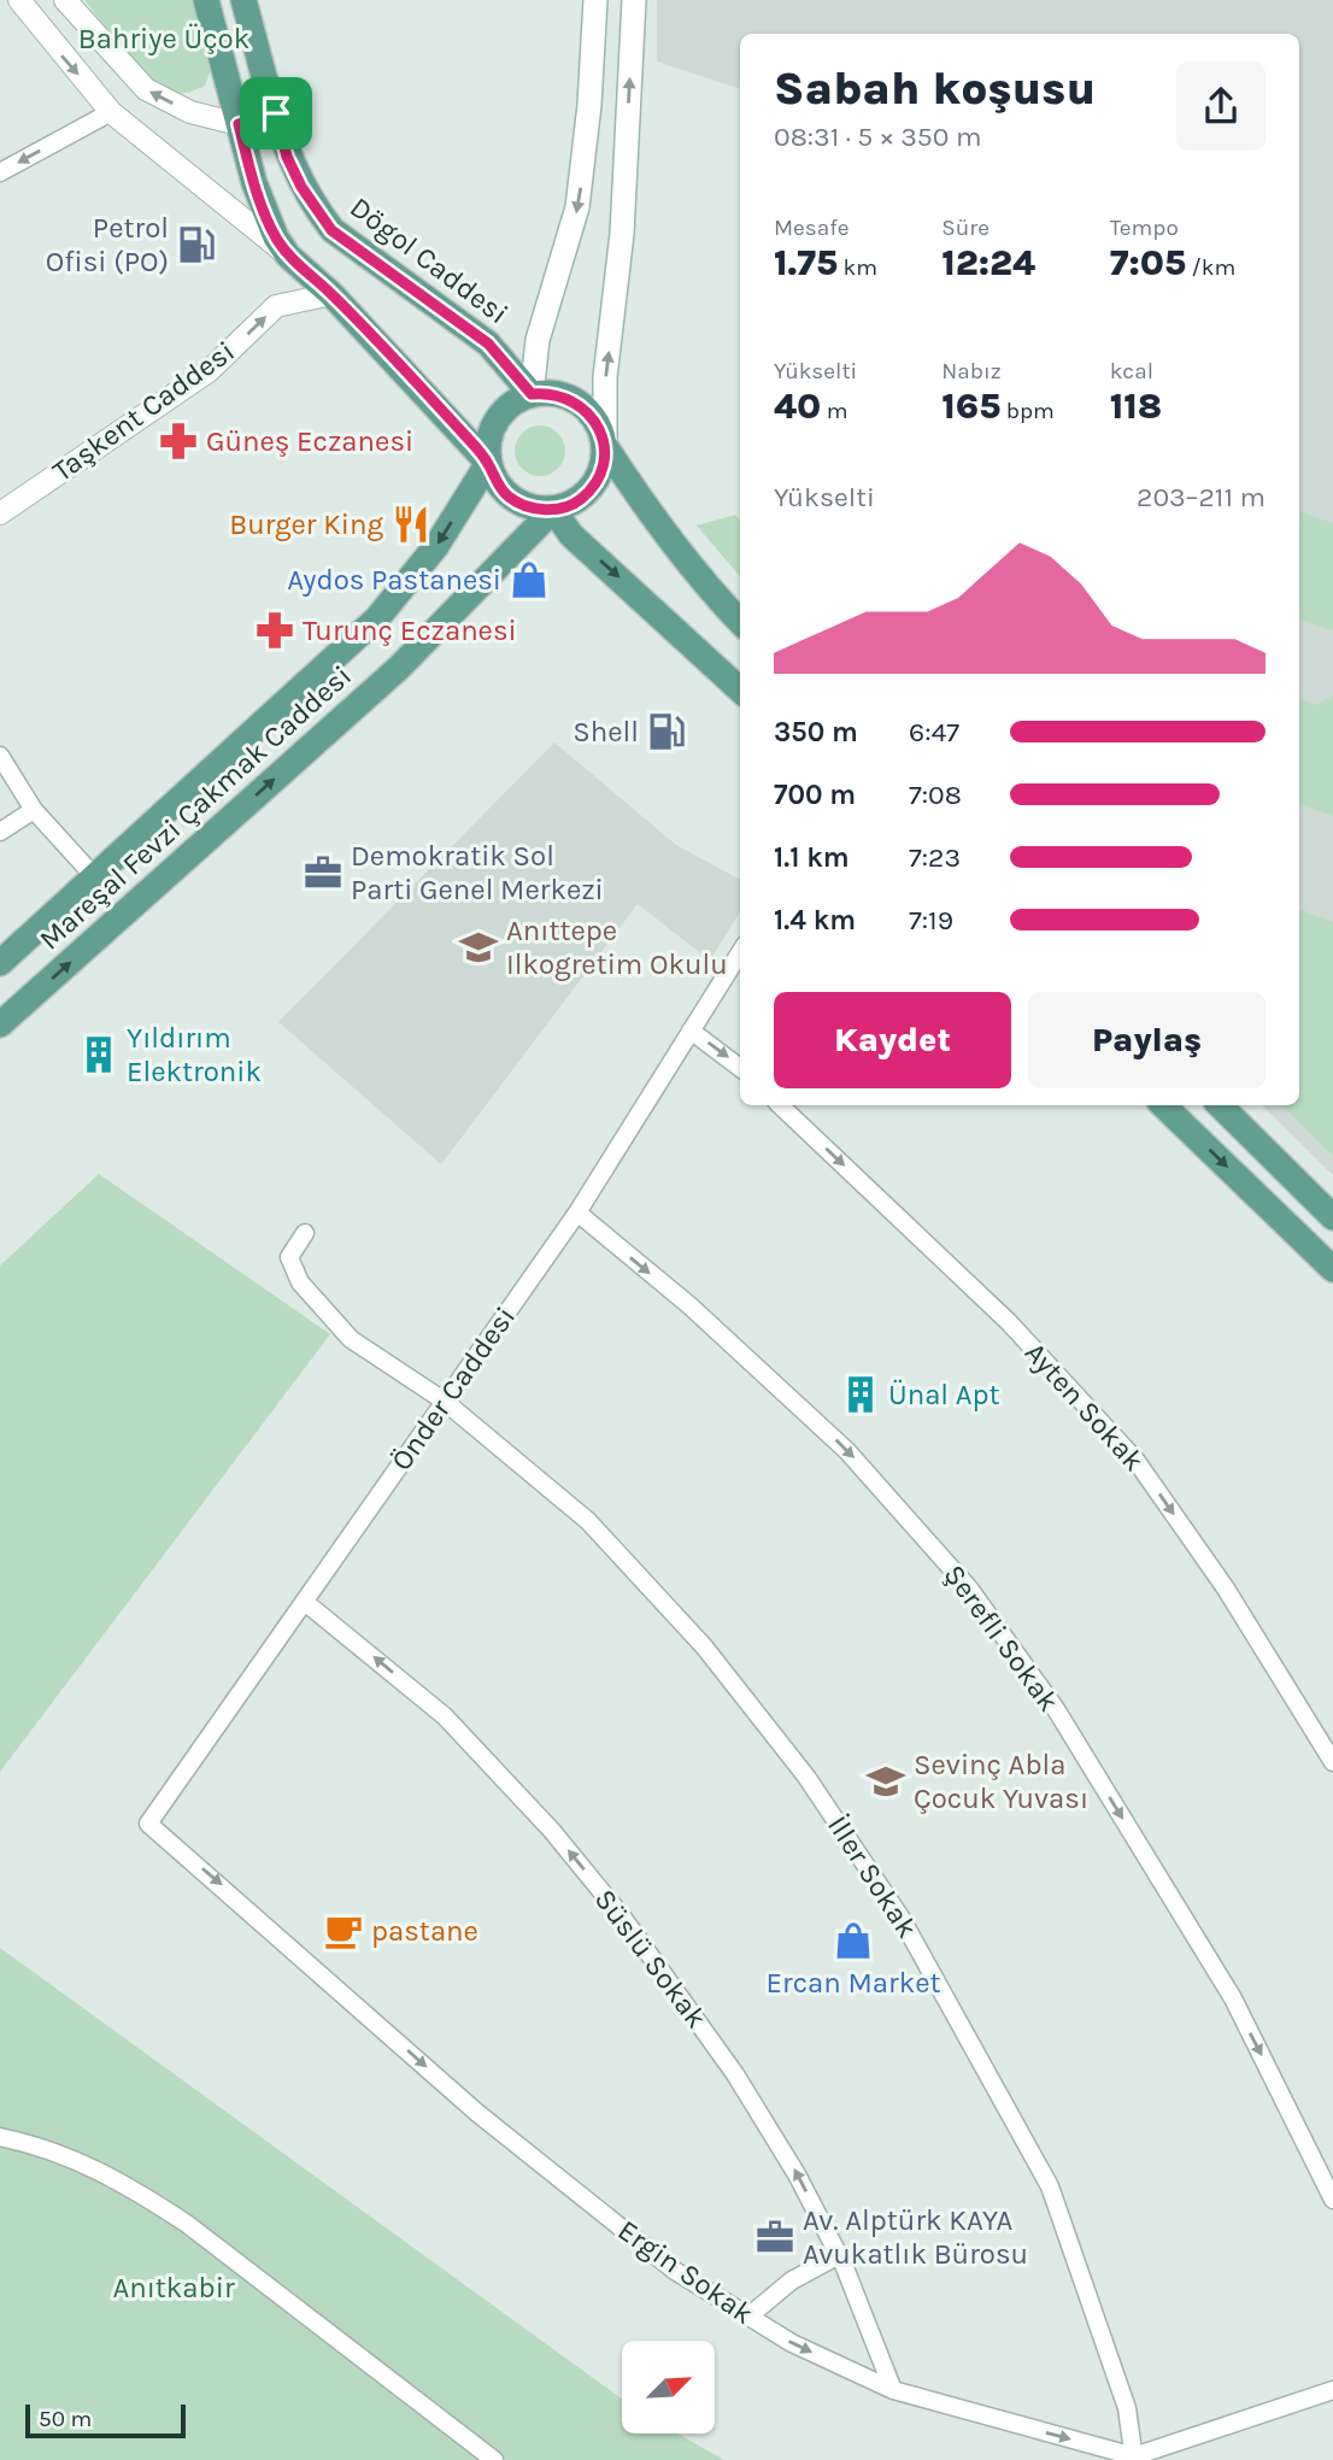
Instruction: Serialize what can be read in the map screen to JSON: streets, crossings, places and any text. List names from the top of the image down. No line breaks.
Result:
{"streets":{"main road":["Dögol Caddesi","Mareşal Fevzi Çakmak Caddesi"],"street":["Taşkent Caddesi","Önder Caddesi","Ayten Sokak","Şerefli Sokak","İller Sokak","Süslü Sokak","Ergin Sokak"]},"crossings":[["Dögol Caddesi","Mareşal Fevzi Çakmak Caddesi"],["Önder Caddesi","Şerefli Sokak"],["Önder Caddesi","İller Sokak"],["Önder Caddesi","Süslü Sokak"],["Önder Caddesi","Ergin Sokak"],["İller Sokak","Ergin Sokak"],["Süslü Sokak","Ergin Sokak"]],"one_way":["Taşkent Caddesi","Ayten Sokak","Şerefli Sokak","Süslü Sokak","Ergin Sokak"],"parks":["Bahriye Üçok","Anıtkabir"],"places":{"fuel station":["Petrol Ofisi (PO)","Shell"],"pharmacy":["Güneş Eczanesi","Turunç Eczanesi"],"restaurant":["Burger King"],"shop":["Aydos Pastanesi","Ercan Market"],"office":["Demokratik Sol Parti Genel Merkezi","Av. Alptürk KAYA Avukatlık Bürosu"],"school or university":["Anıttepe Ilkogretim Okulu","Sevinç Abla Çocuk Yuvası"],"building":["Yıldırım Elektronik","Ünal Apt"],"cafe":["pastane"]},"scale_bar":"50 m","north":"top right","page":{"heading":["Sabah koşusu","08:31 · 5 × 350 m"],"stats":[["Mesafe","1.75 km"],["Süre","12:24"],["Tempo","7:05 /km"],["Yükselti","40 m"],["Nabız","165 bpm"],["kcal","118"]],"chart":["Yükselti","203–211 m"],"list":[{"name":"350 m","note":"6:47"},{"name":"700 m","note":"7:08"},{"name":"1.1 km","note":"7:23"},{"name":"1.4 km","note":"7:19"}],"buttons":["Kaydet","Paylaş"],"scale":"50 m"}}
